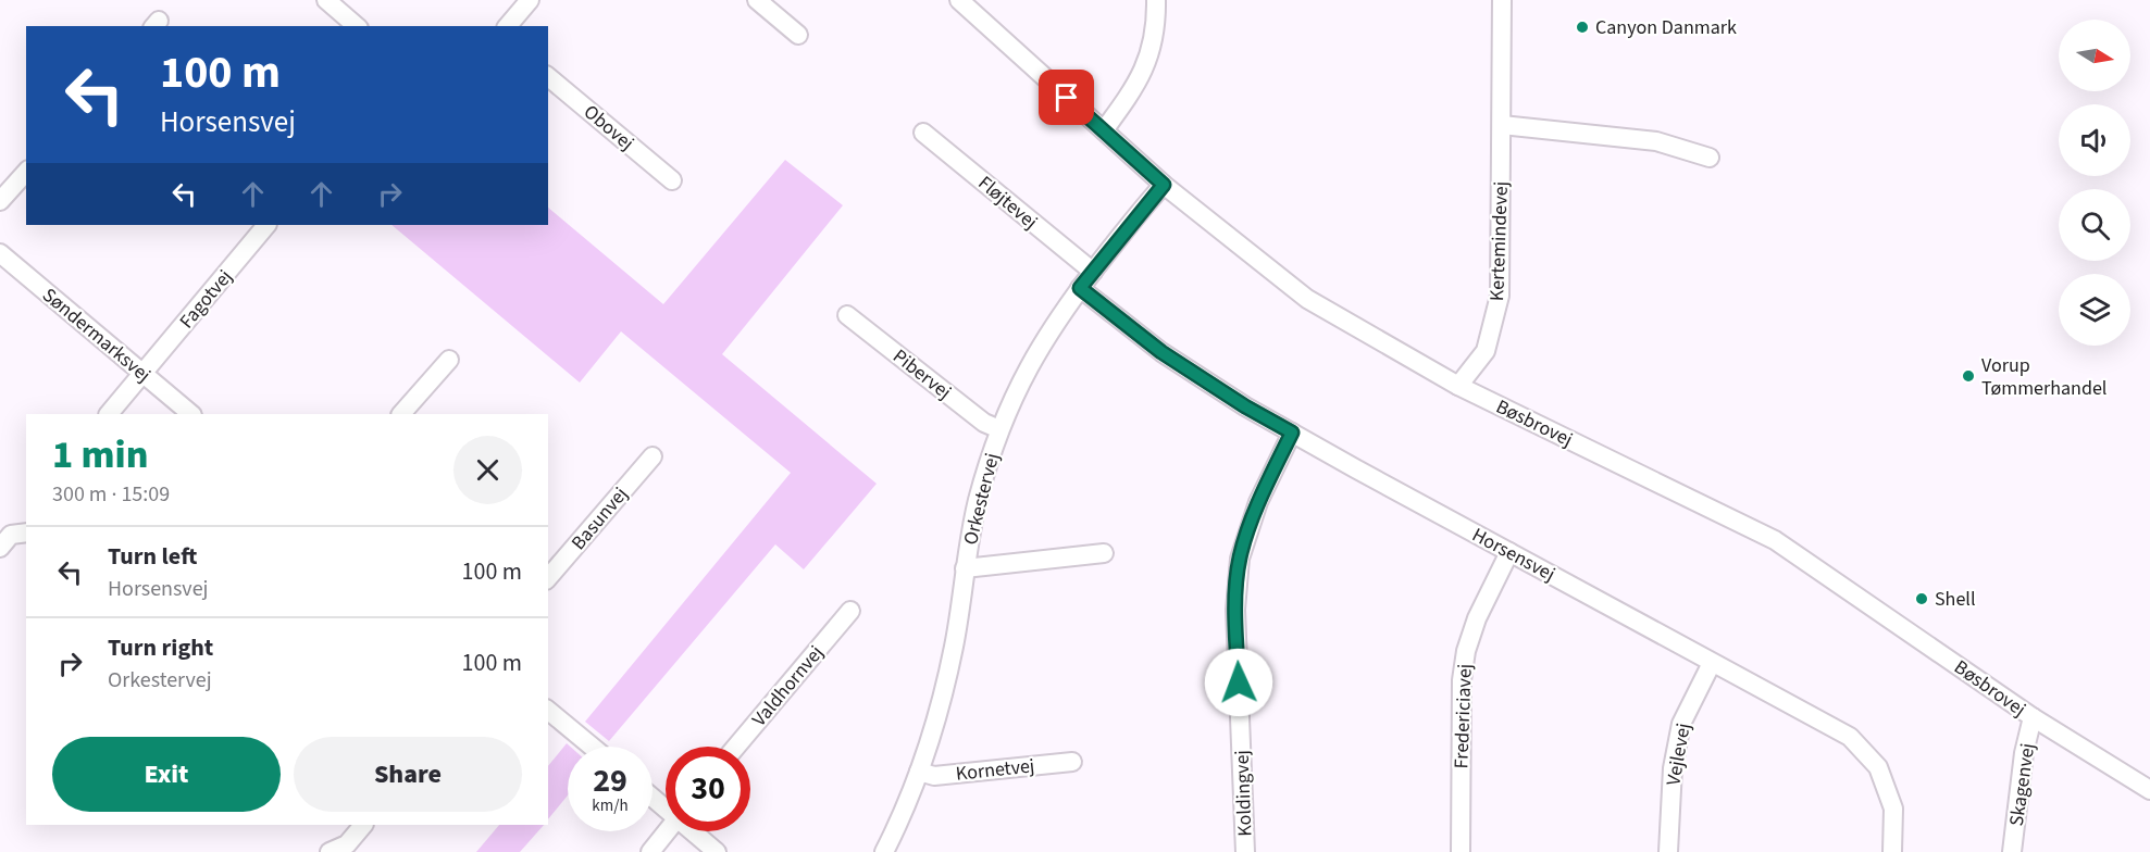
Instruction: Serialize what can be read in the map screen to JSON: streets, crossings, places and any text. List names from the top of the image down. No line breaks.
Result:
{"streets":{"street":["Obovej","Fløjtevej","Kertemindevej","Fagotvej","Søndermarksvej","Pibervej","Bøsbrovej","Orkestervej","Basunvej","Horsensvej","Valdhornvej","Fredericiavej","Vejlevej","Kornetvej","Skagenvej","Koldingvej"]},"crossings":[["Fløjtevej","Orkestervej"],["Kertemindevej","Bøsbrovej"],["Fagotvej","Søndermarksvej"],["Pibervej","Orkestervej"],["Bøsbrovej","Orkestervej"],["Bøsbrovej","Skagenvej"],["Orkestervej","Horsensvej"],["Orkestervej","Kornetvej"],["Horsensvej","Fredericiavej"],["Horsensvej","Vejlevej"],["Horsensvej","Koldingvej"]],"places":["Canyon Danmark","Vorup Tømmerhandel","Shell"],"north":"right","page":{"turn":["100 m","Horsensvej"],"heading":["1 min","300 m · 15:09"],"list":[{"name":"Turn left","note":"Horsensvej","value":"100 m"},{"name":"Turn right","note":"Orkestervej","value":"100 m"}],"buttons":["Exit","Share"],"speed":"29 km/h","limit":"30"}}
